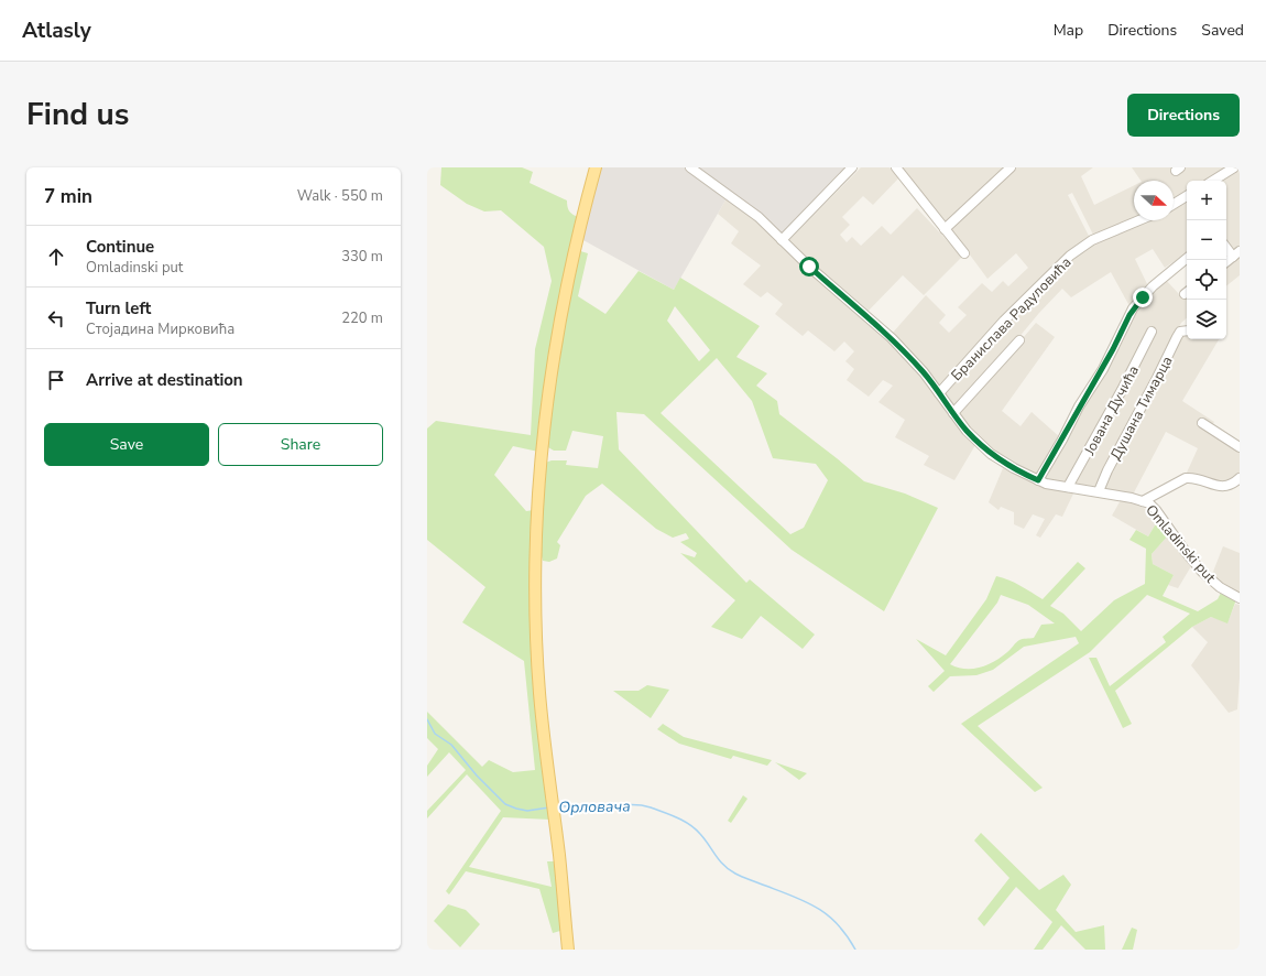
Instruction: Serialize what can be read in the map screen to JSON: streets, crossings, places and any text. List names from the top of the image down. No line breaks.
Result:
{"streets":{"street":["Бранислава Радуловића","Душана Тимарца","Јована Дучића","Omladinski put"]},"crossings":[["Бранислава Радуловића","Omladinski put"],["Душана Тимарца","Omladinski put"],["Јована Дучића","Omladinski put"]],"water":["Орловача"],"north":"right","page":{"header":"Atlasly","nav":["Map","Directions","Saved"],"title":"Find us","buttons":["Directions",["Save","Share"]],"heading":["7 min","Walk · 550 m"],"map_buttons":["+","−"],"list":[["Continue","Omladinski put","330 m"],["Turn left","Стојадина Мирковића","220 m"],"Arrive at destination"]}}
